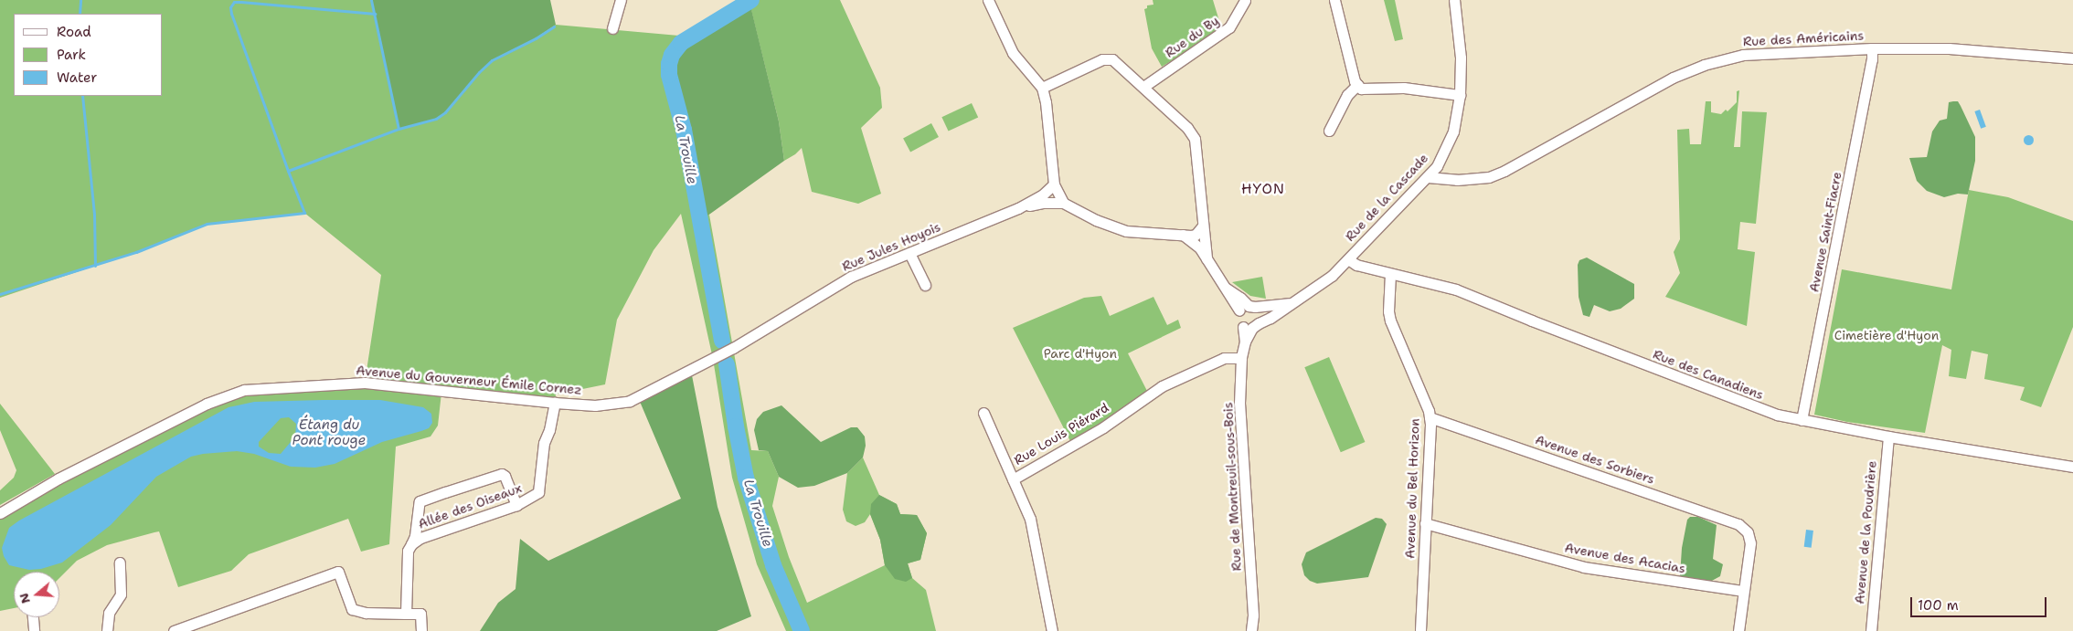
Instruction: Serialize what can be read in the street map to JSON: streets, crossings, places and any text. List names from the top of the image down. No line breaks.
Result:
{"streets":{"street":["Rue du By","Rue des Américains","Rue de la Cascade","Avenue Saint-Fiacre","Rue Jules Hoyois","Rue des Canadiens","Avenue du Gouverneur Émile Cornez","Rue Louis Piérard","Avenue des Sorbiers","Rue de Montreuil-sous-Bois","Avenue du Bel Horizon","Allée des Oiseaux","Avenue de la Poudrière","Avenue des Acacias"]},"crossings":[["Rue des Américains","Rue de la Cascade"],["Rue des Américains","Avenue Saint-Fiacre"],["Rue de la Cascade","Rue des Canadiens"],["Rue de la Cascade","Rue de Montreuil-sous-Bois"],["Avenue Saint-Fiacre","Rue des Canadiens"],["Rue Jules Hoyois","Avenue du Gouverneur Émile Cornez"],["Rue des Canadiens","Avenue du Bel Horizon"],["Rue des Canadiens","Avenue de la Poudrière"],["Avenue du Gouverneur Émile Cornez","Allée des Oiseaux"],["Rue Louis Piérard","Rue de Montreuil-sous-Bois"],["Avenue des Sorbiers","Avenue du Bel Horizon"],["Avenue des Sorbiers","Avenue des Acacias"],["Avenue du Bel Horizon","Avenue des Acacias"]],"districts":["HYON"],"water":["La Trouille","Étang du Pont rouge"],"parks":["Cimetière d'Hyon","Parc d'Hyon"],"legend":["Road","Park","Water"],"scale_bar":"100 m","north":"left"}
